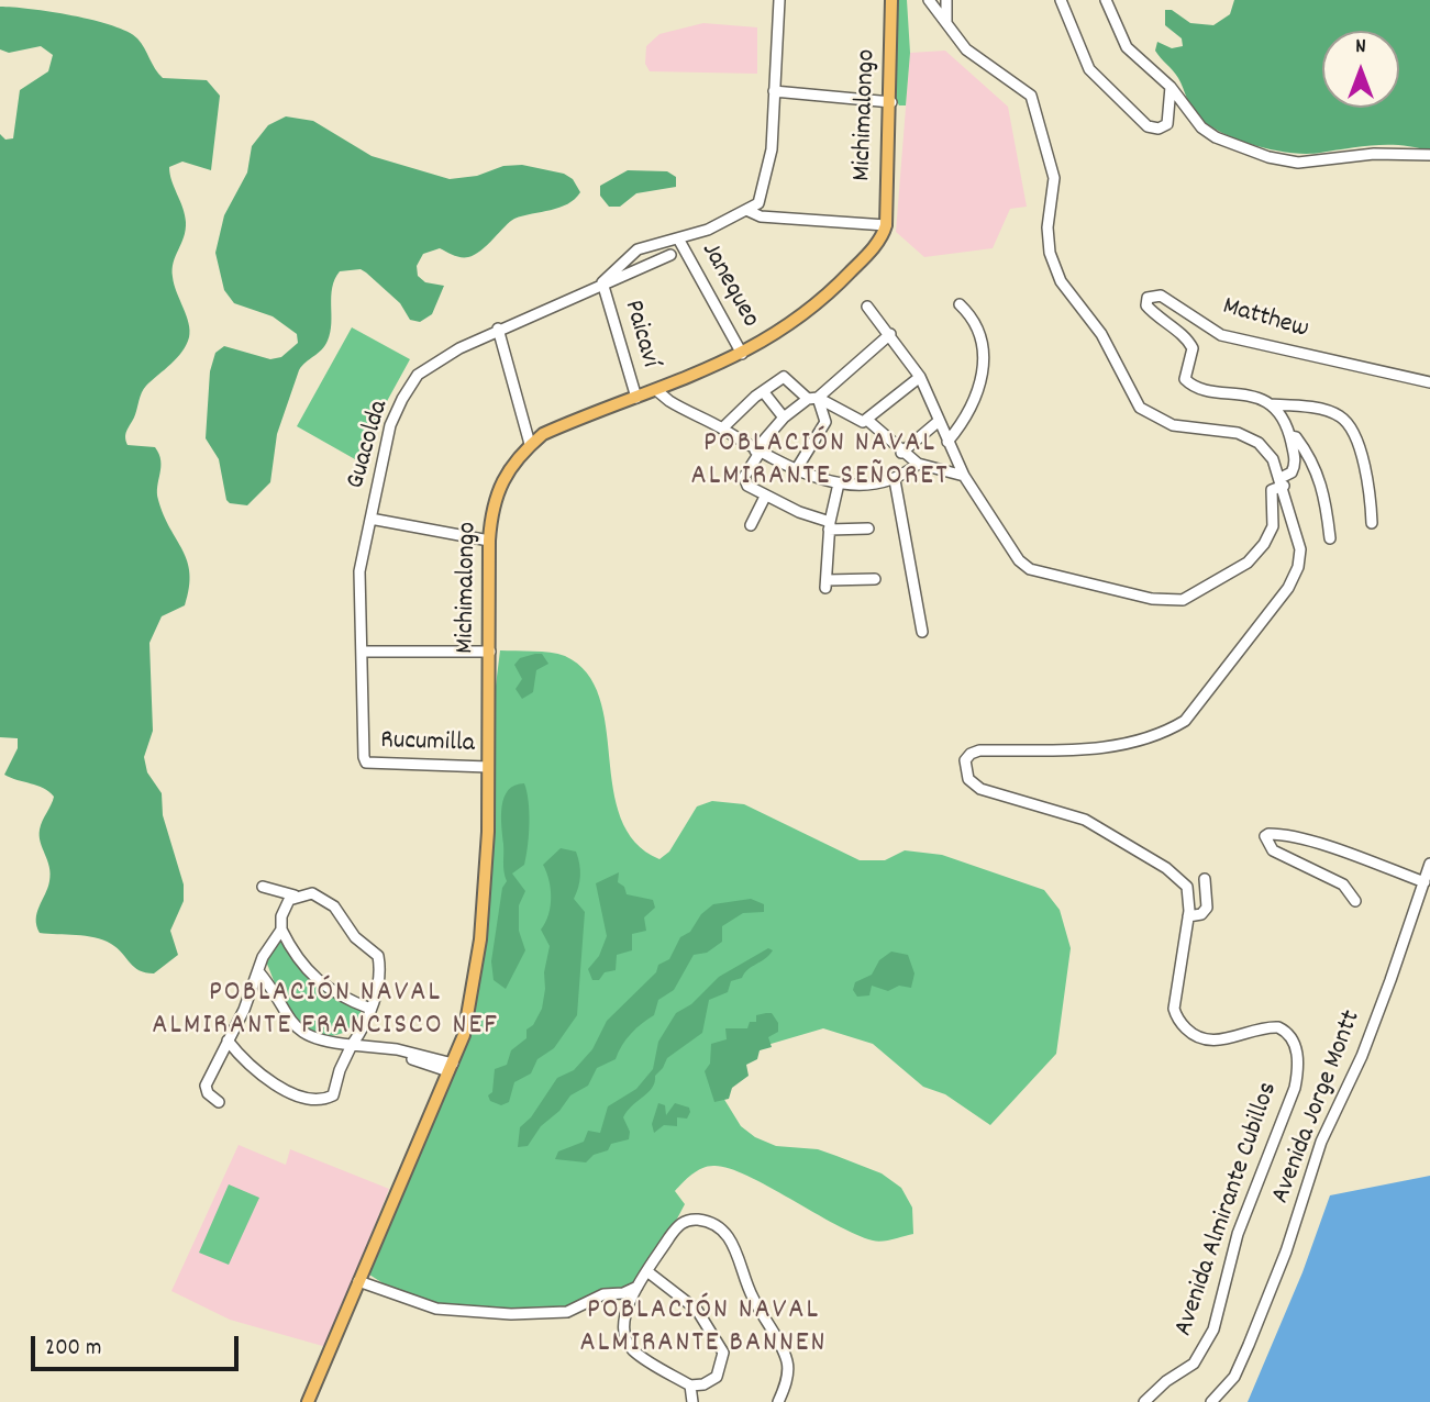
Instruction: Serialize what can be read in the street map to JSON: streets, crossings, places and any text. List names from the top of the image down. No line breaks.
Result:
{"streets":{"main road":["Michimalongo"],"street":["Janequeo","Matthew","Paicaví","Guacolda","Rucumilla","Avenida Jorge Montt","Avenida Almirante Cubillos"]},"crossings":[["Michimalongo","Janequeo"],["Michimalongo","Paicaví"],["Michimalongo","Rucumilla"],["Paicaví","Guacolda"],["Guacolda","Rucumilla"]],"districts":["POBLACIÓN NAVAL ALMIRANTE SEÑORET","POBLACIÓN NAVAL ALMIRANTE FRANCISCO NEF","POBLACIÓN NAVAL ALMIRANTE BANNEN"],"scale_bar":"200 m","north":"top"}
